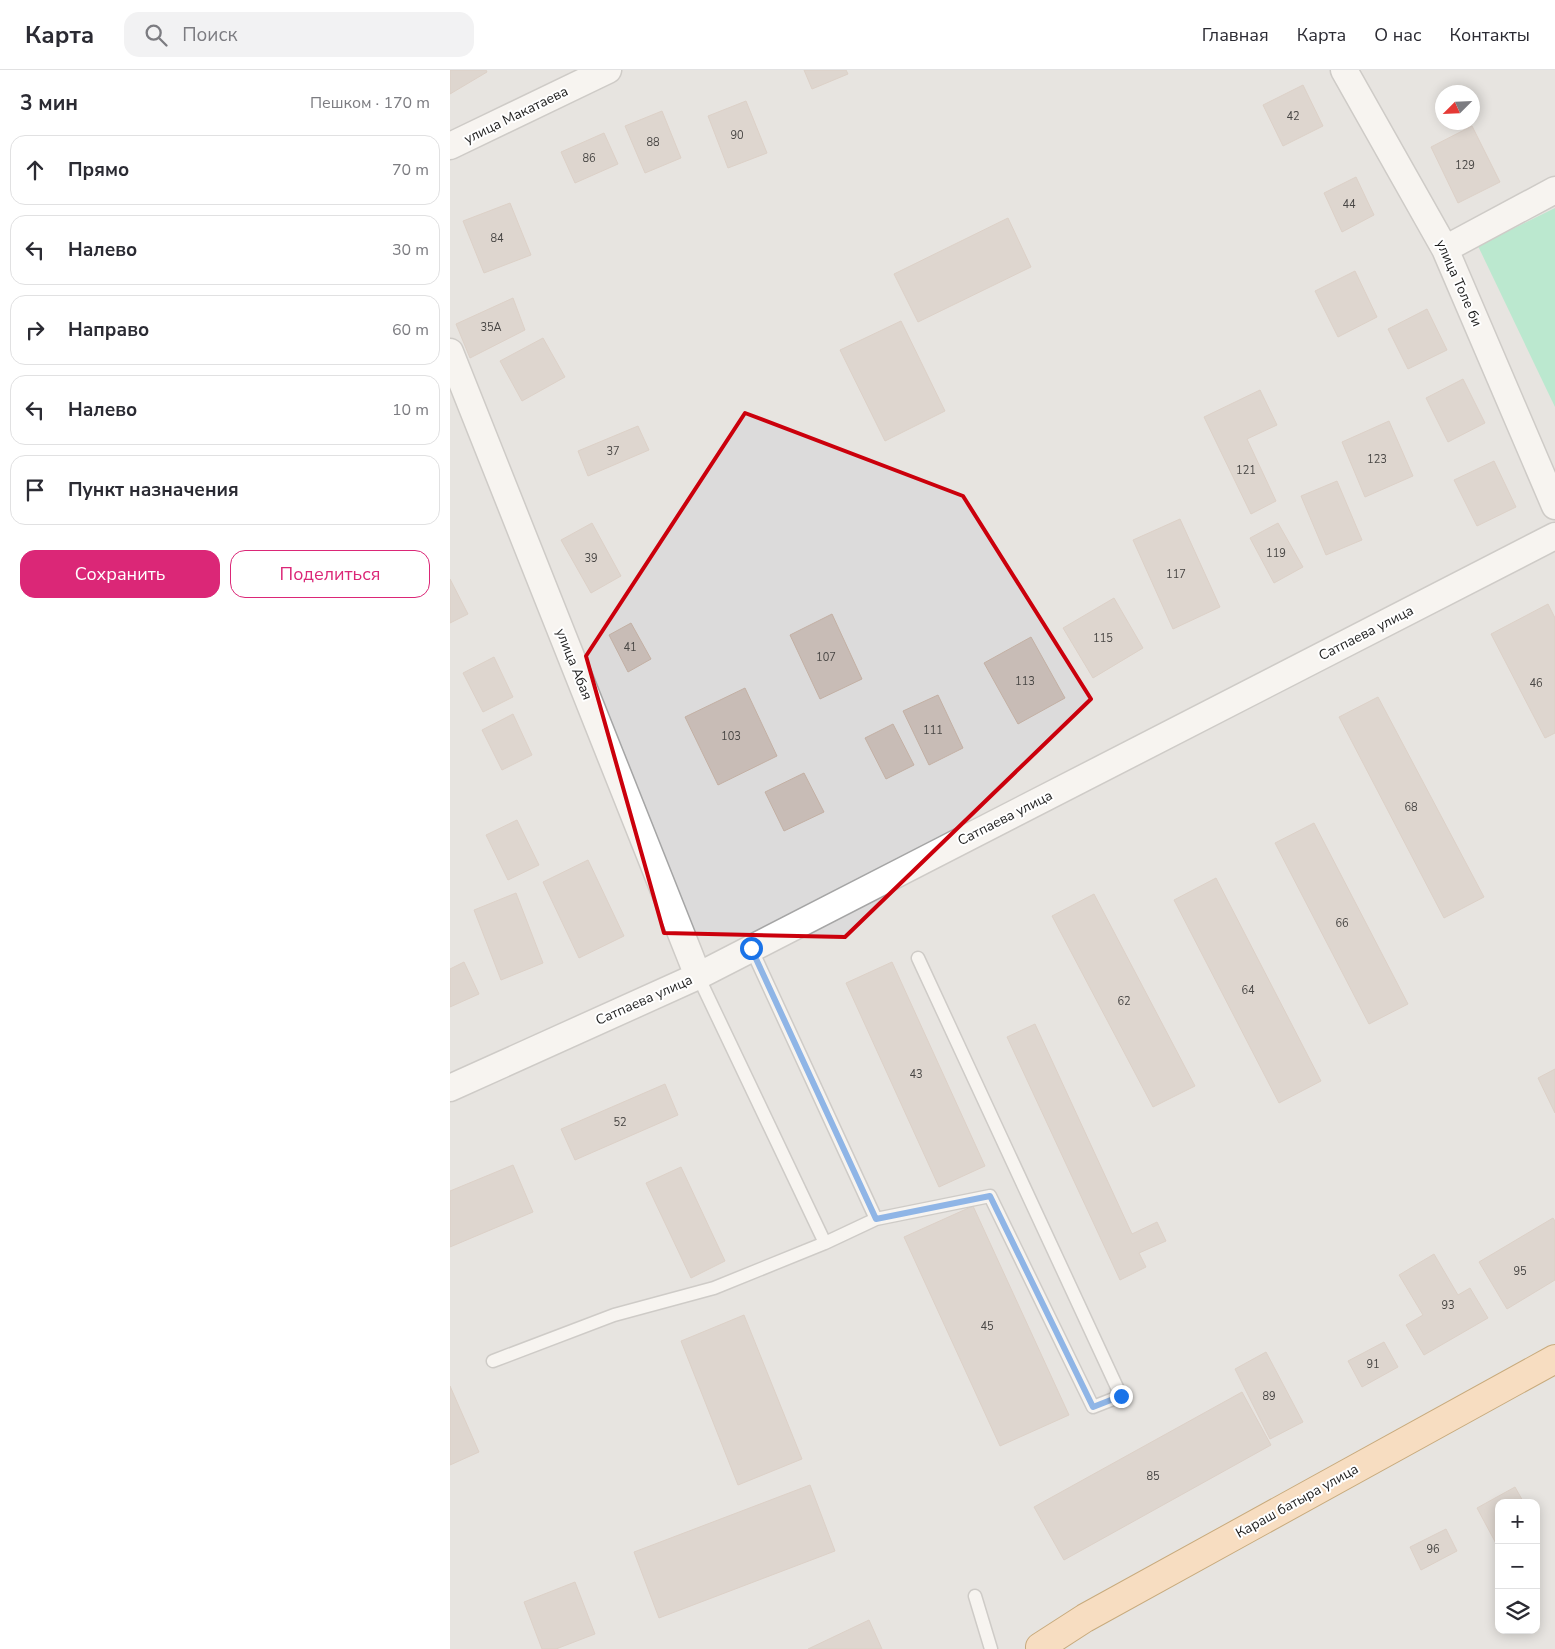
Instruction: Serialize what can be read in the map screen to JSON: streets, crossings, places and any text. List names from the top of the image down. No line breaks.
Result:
{"streets":{"main road":["Караш батыра улица"],"street":["улица Макатаева","улица Толе би","Сатпаева улица","улица Абая"]},"crossings":[["Сатпаева улица","улица Абая"]],"house_numbers":["42","90","88","86","129","44","84","35А","37","123","121","119","39","117","115","41","107","113","46","111","103","68","66","64","62","43","52","95","93","45","91","89","85","96"],"north":"bottom left","page":{"header":"Карта","search":"Поиск","nav":["Главная","Карта","О нас","Контакты"],"heading":["3 мин","Пешком · 170 m"],"list":[["Прямо","70 m"],["Налево","30 m"],["Направо","60 m"],["Налево","10 m"],"Пункт назначения"],"buttons":["Сохранить","Поделиться"],"map_buttons":["+","−"]}}
